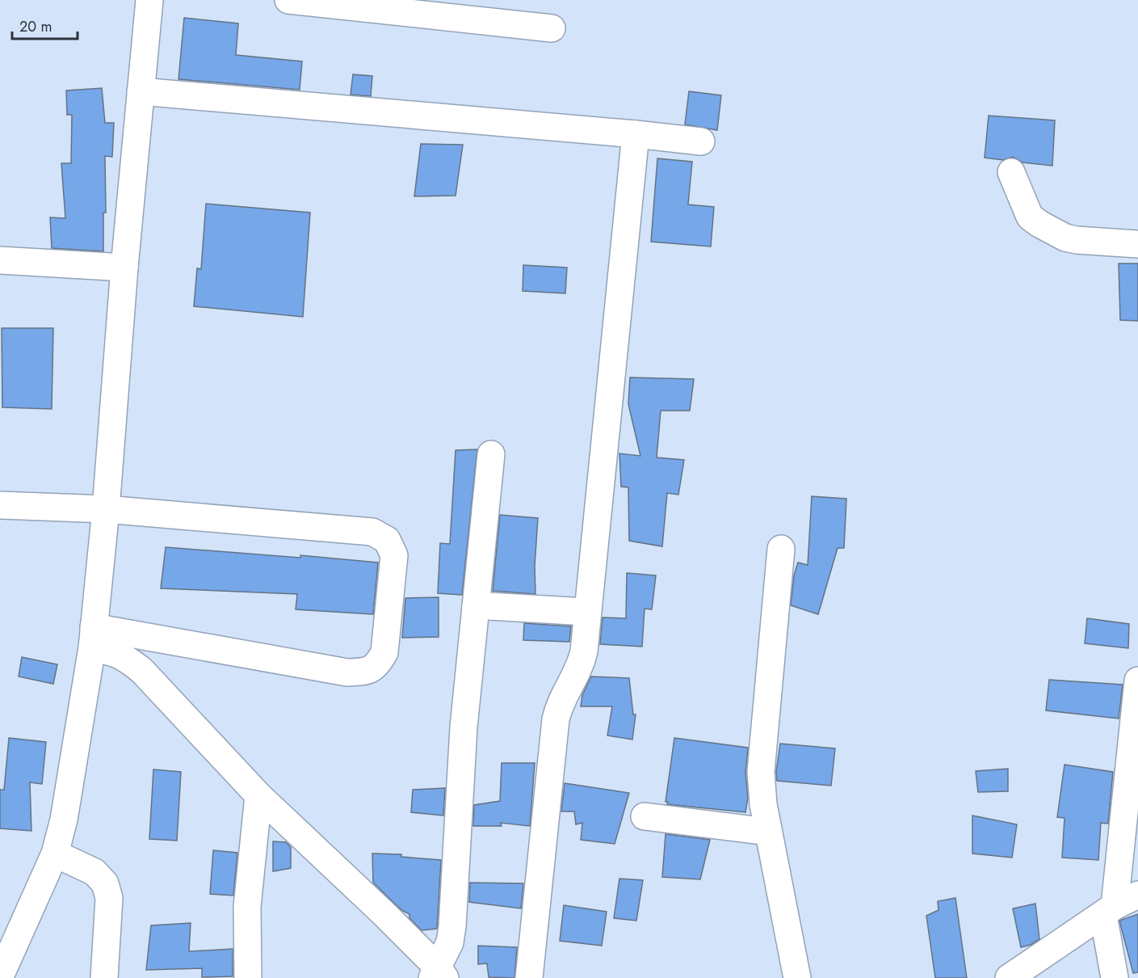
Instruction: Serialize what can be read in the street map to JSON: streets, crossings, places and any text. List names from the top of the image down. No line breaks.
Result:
{"scale_bar":"20 m"}
